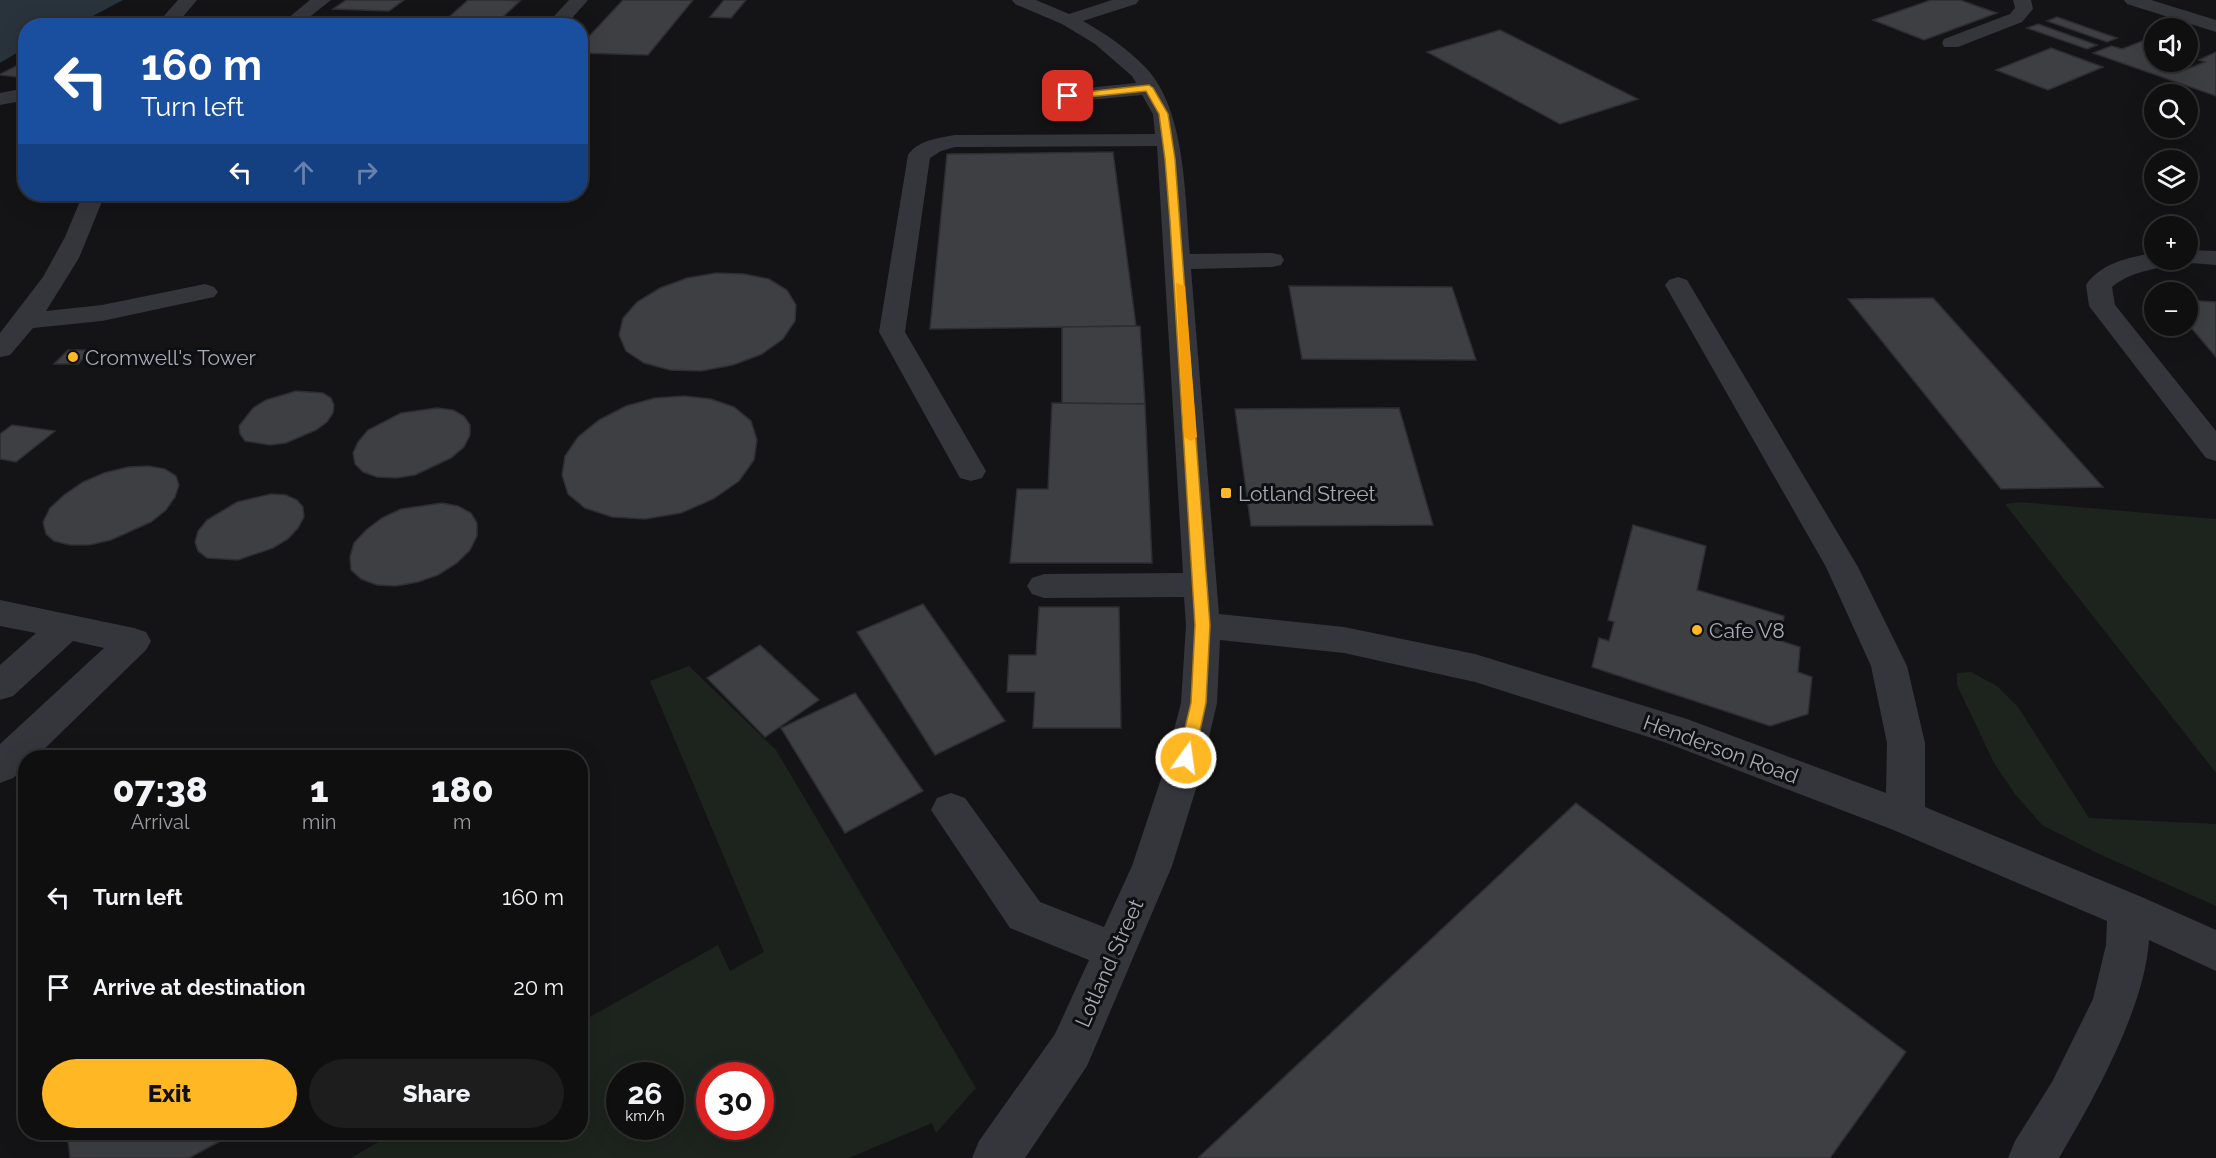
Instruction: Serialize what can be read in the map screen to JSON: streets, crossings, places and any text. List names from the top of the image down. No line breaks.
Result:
{"streets":{"street":["Henderson Road","Lotland Street"]},"crossings":[["Henderson Road","Lotland Street"]],"places":{"other":["Cromwell's Tower","Cafe V8"],"transit":["Lotland Street"]},"page":{"map_buttons":["+","−"],"turn":["160 m","Turn left"],"eta":["07:38","Arrival","1","min","180","m"],"list":[{"name":"Turn left","value":"160 m"},{"name":"Arrive at destination","value":"20 m"}],"buttons":["Exit","Share"],"speed":"26 km/h","limit":"30"}}
